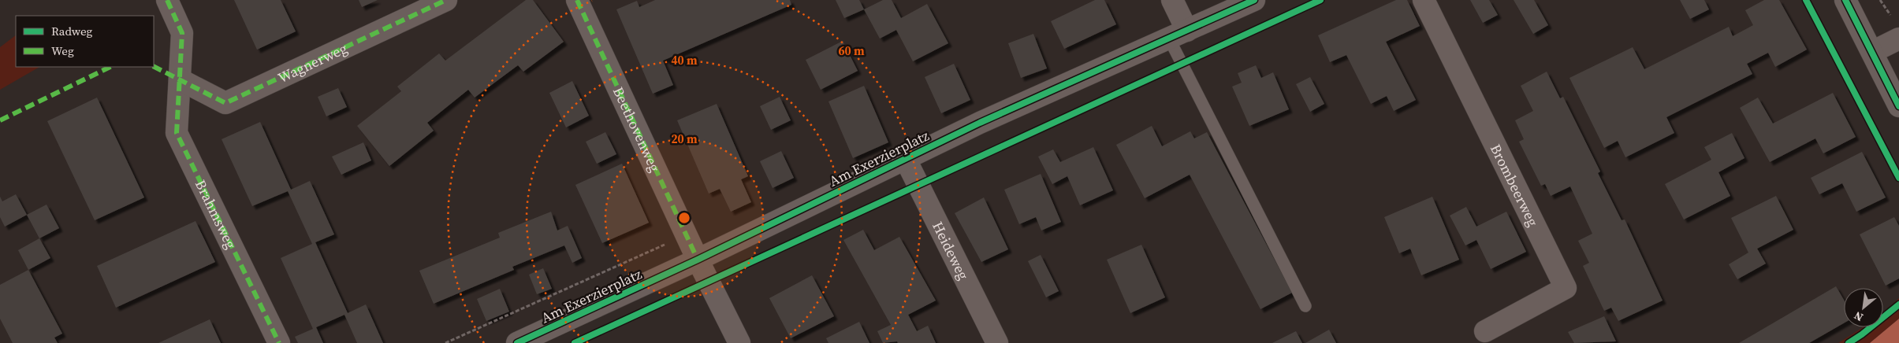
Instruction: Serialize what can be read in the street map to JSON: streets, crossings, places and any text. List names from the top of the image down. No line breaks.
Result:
{"streets":{"street":["Wagnerweg","Beethovenweg","Am Exerzierplatz","Brombeerweg","Brahmsweg","Heideweg"]},"crossings":[["Wagnerweg","Brahmsweg"],["Beethovenweg","Am Exerzierplatz"],["Am Exerzierplatz","Heideweg"]],"legend":["Radweg","Weg"],"north":"bottom left","rings":["60 m","40 m","20 m"]}
